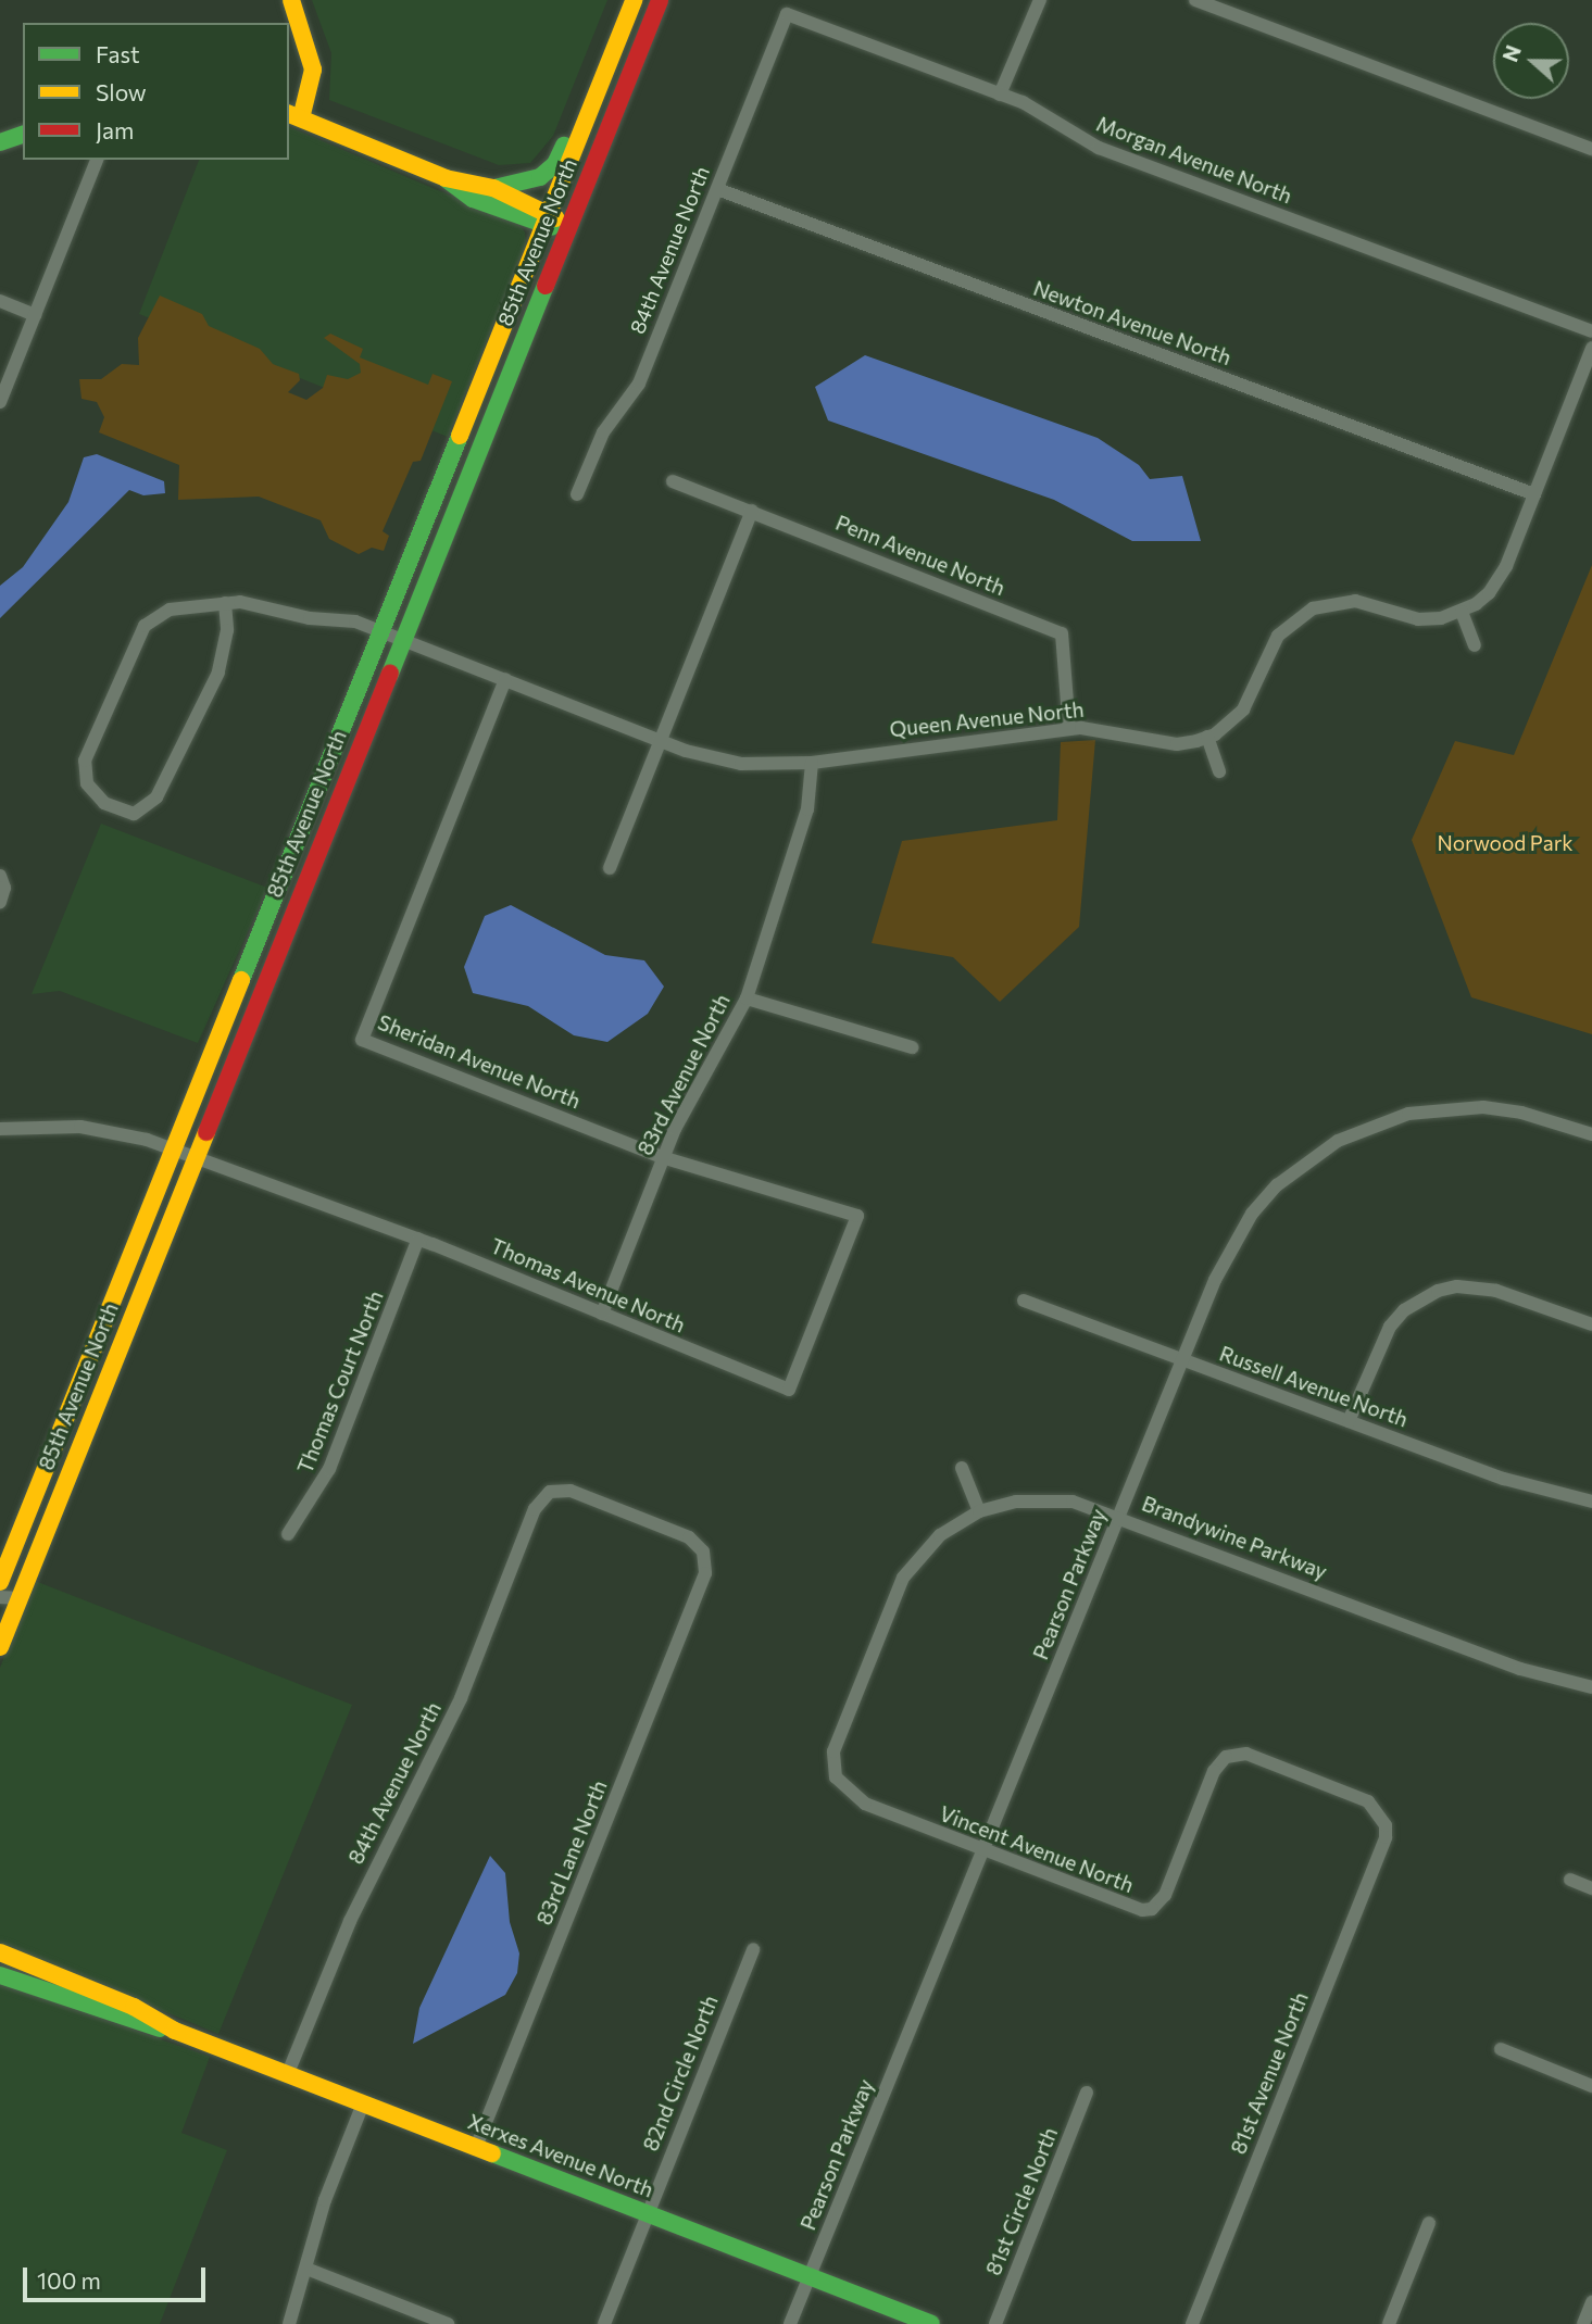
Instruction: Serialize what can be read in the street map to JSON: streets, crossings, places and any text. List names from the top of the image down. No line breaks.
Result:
{"streets":{"main road":["85th Avenue North","Xerxes Avenue North"],"street":["Morgan Avenue North","84th Avenue North","Newton Avenue North","Penn Avenue North","Queen Avenue North","Sheridan Avenue North","83rd Avenue North","Thomas Avenue North","Thomas Court North","Russell Avenue North","Brandywine Parkway","Pearson Parkway","Vincent Avenue North","83rd Lane North","82nd Circle North","81st Avenue North","81st Circle North"]},"crossings":[["Morgan Avenue North","84th Avenue North"],["85th Avenue North","Queen Avenue North"],["85th Avenue North","Thomas Avenue North"],["84th Avenue North","Newton Avenue North"],["84th Avenue North","83rd Lane North"],["84th Avenue North","Xerxes Avenue North"],["Newton Avenue North","Queen Avenue North"],["Penn Avenue North","Queen Avenue North"],["Queen Avenue North","Sheridan Avenue North"],["Queen Avenue North","83rd Avenue North"],["Sheridan Avenue North","83rd Avenue North"],["Sheridan Avenue North","Thomas Avenue North"],["83rd Avenue North","Thomas Avenue North"],["Thomas Avenue North","Thomas Court North"],["Russell Avenue North","Pearson Parkway"],["Brandywine Parkway","Pearson Parkway"],["Brandywine Parkway","Vincent Avenue North"],["Pearson Parkway","Vincent Avenue North"],["Pearson Parkway","Xerxes Avenue North"],["Vincent Avenue North","81st Avenue North"],["83rd Lane North","Xerxes Avenue North"],["82nd Circle North","Xerxes Avenue North"]],"parks":["Norwood Park"],"legend":["Fast","Slow","Jam"],"scale_bar":"100 m","north":"left"}
